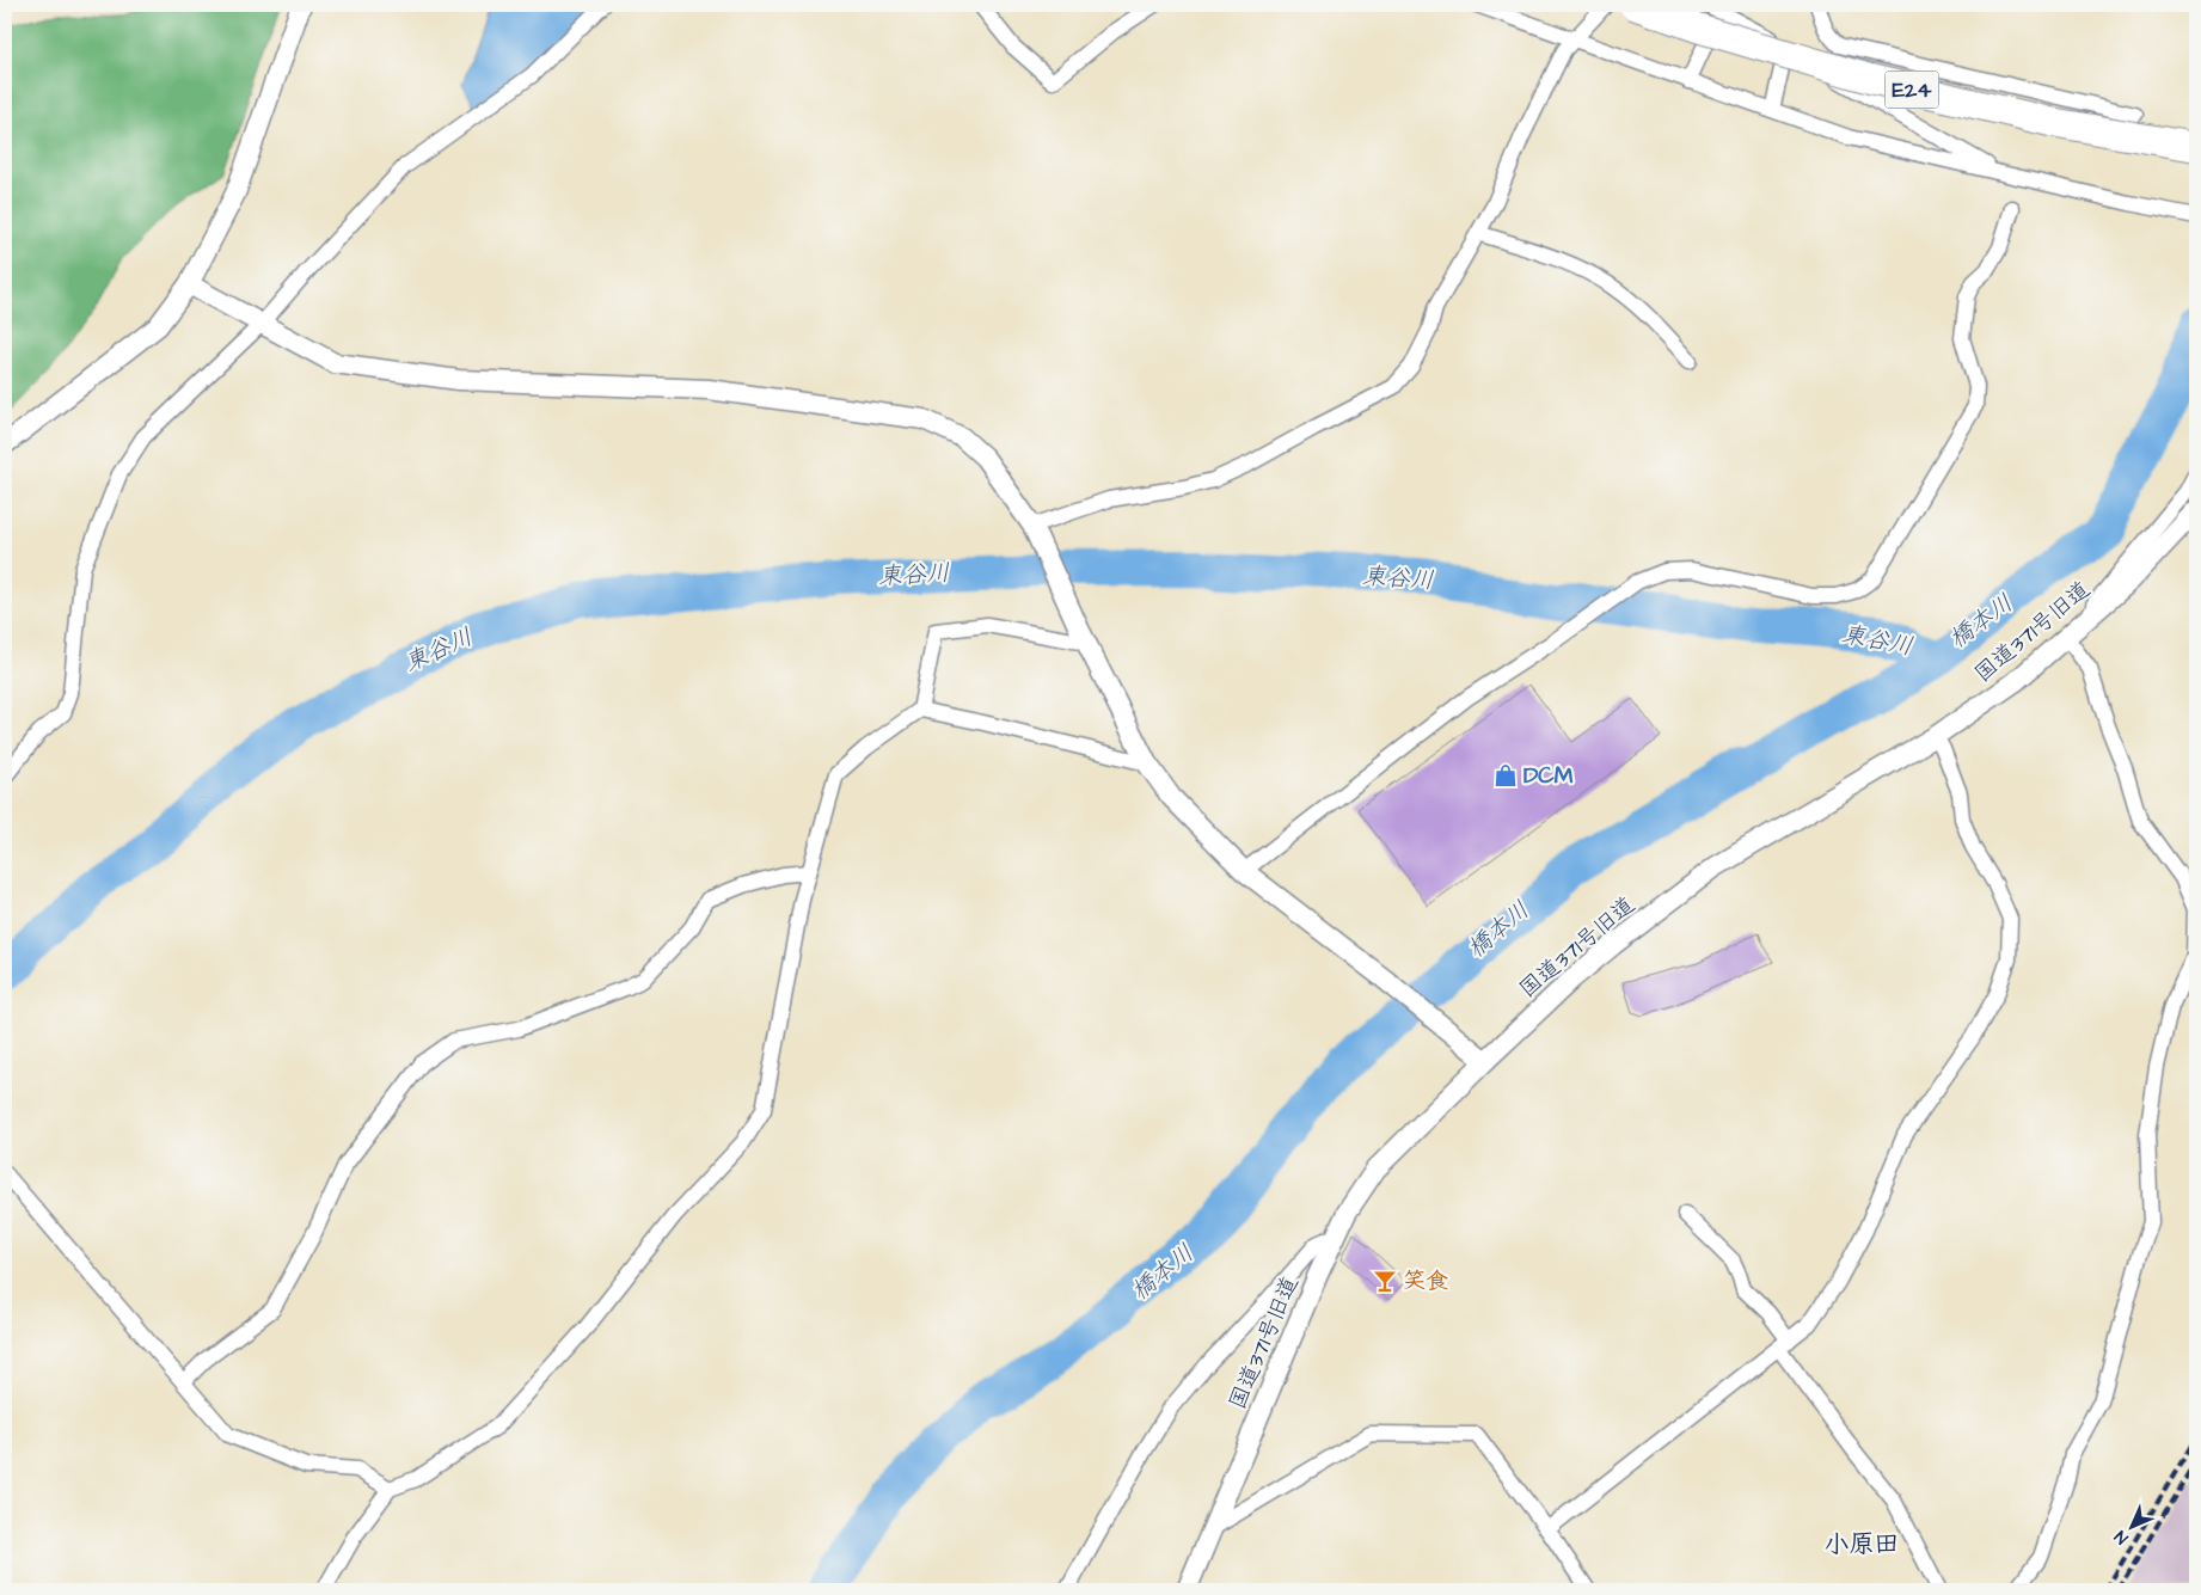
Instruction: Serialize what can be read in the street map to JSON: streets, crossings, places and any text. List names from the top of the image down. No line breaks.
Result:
{"streets":{"highway":["E24"],"street":["国道371号旧道"]},"districts":["小原田"],"water":["東谷川","橋本川"],"places":{"shop":["DCM"],"bar":["笑食"]},"north":"bottom left"}
